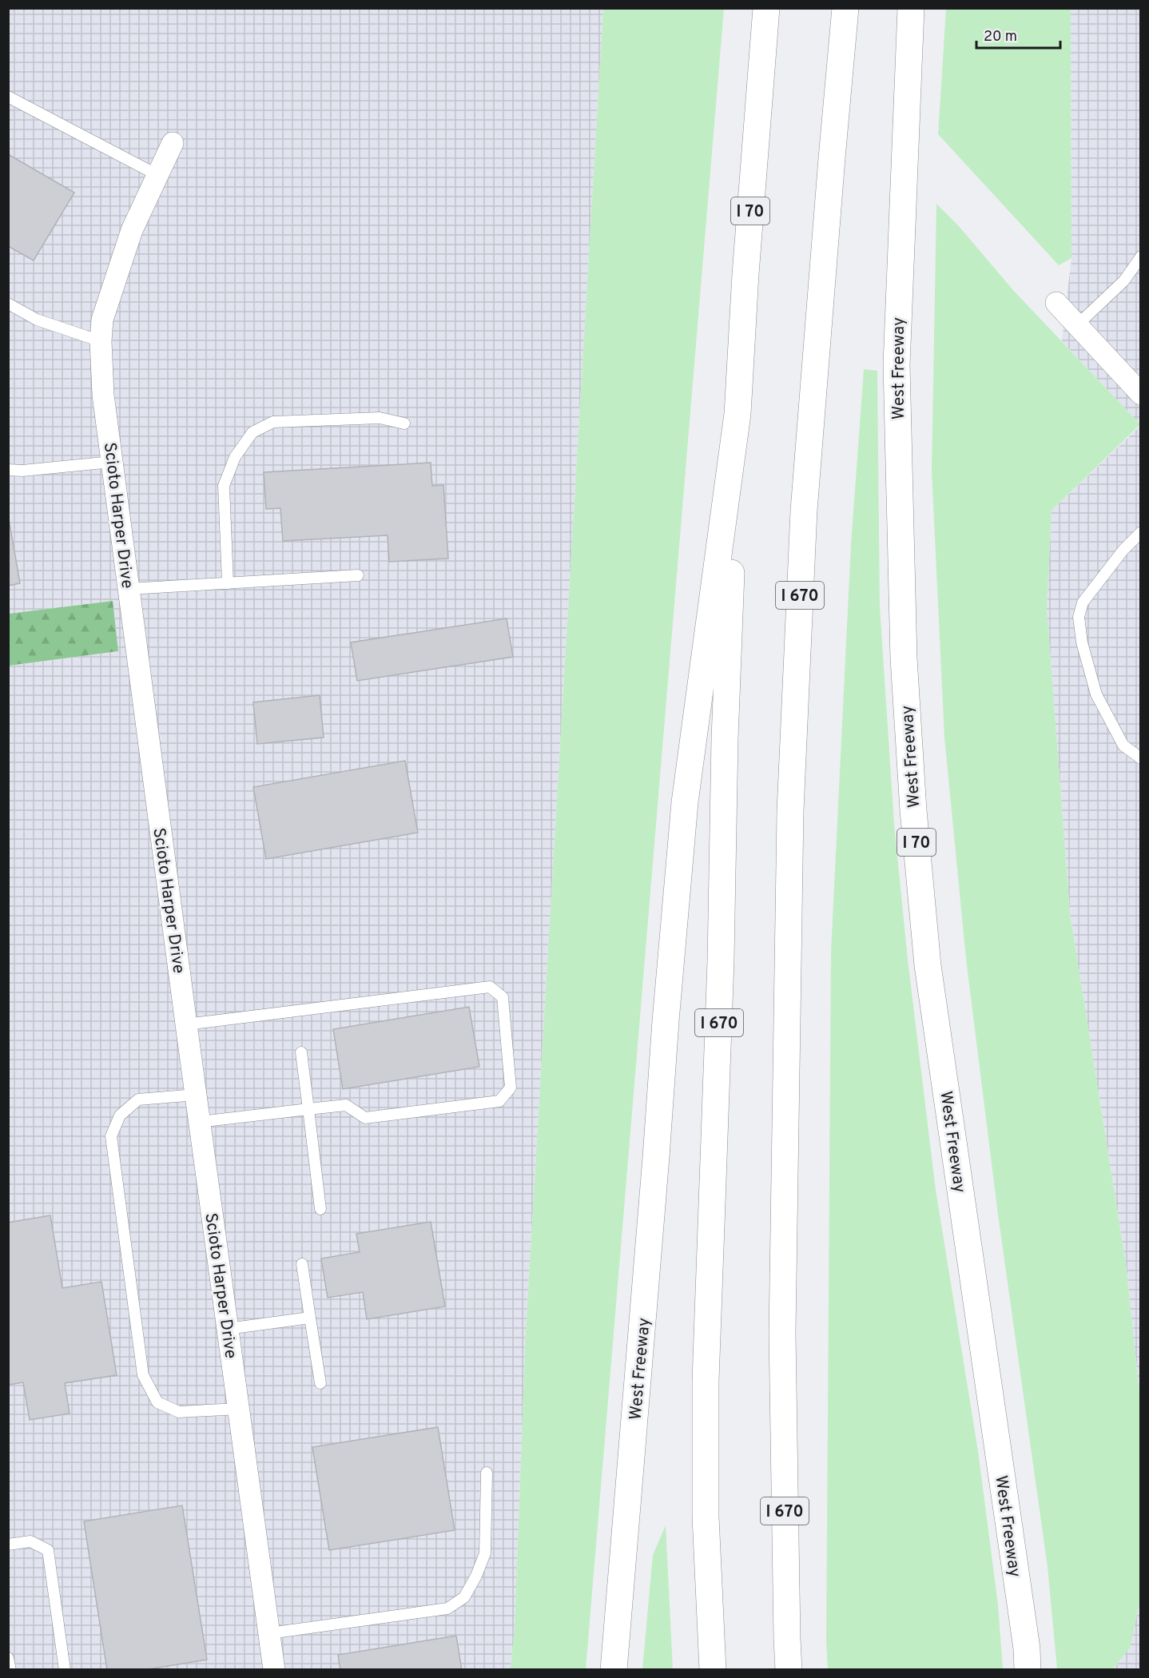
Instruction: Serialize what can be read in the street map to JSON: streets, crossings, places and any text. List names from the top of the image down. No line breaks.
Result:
{"streets":{"highway":["I 70","West Freeway","I 670"],"street":["Scioto Harper Drive"]},"crossings":[["West Freeway","I 670"]],"scale_bar":"20 m"}
